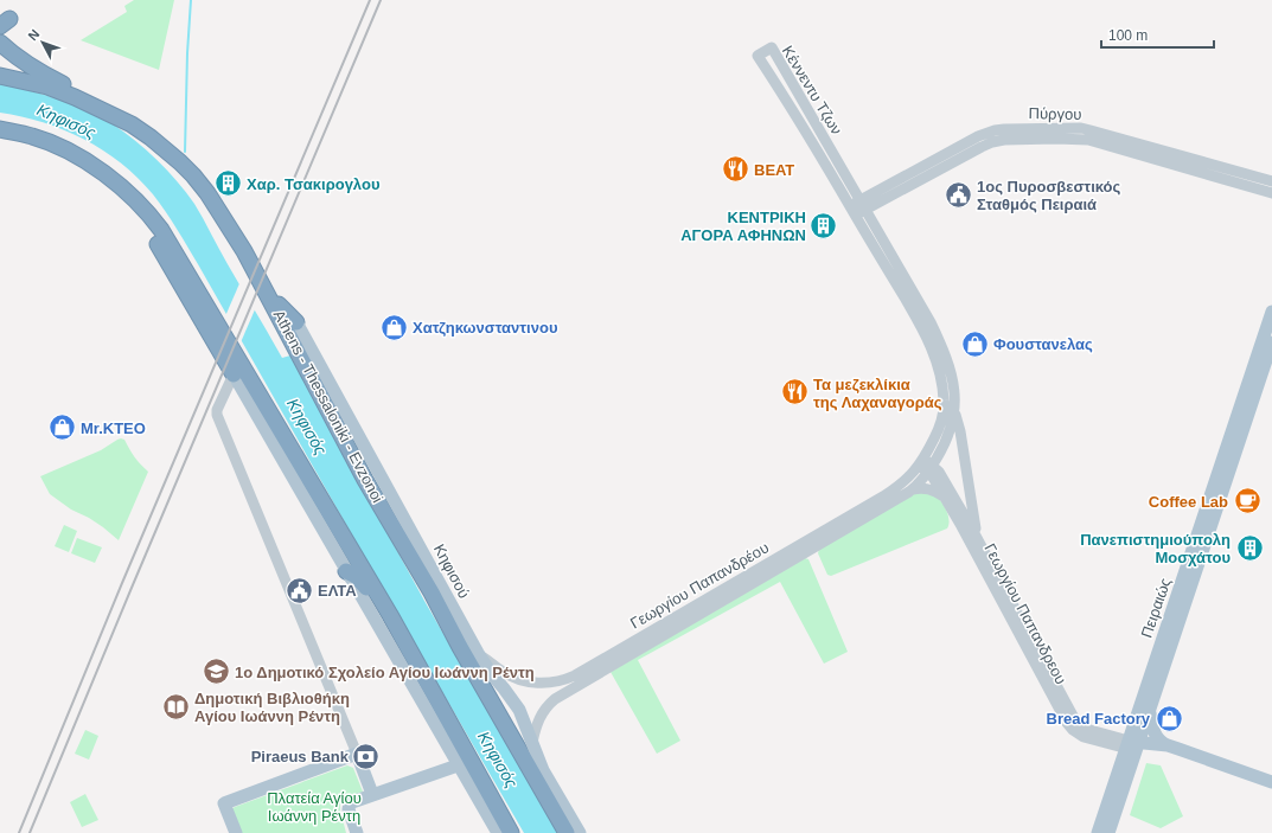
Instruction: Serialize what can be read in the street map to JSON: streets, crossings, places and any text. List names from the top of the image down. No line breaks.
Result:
{"streets":{"highway":["Athens - Thessaloniki - Evzonoi"],"main road":["Κηφισού","Πειραιώς"],"street":["Κέννεντυ Τζων","Πύργου","Γεωργίου Παπανδρέου","Γεωργίου Παπανδρεου"]},"crossings":[["Κέννεντυ Τζων","Πύργου"],["Κέννεντυ Τζων","Γεωργίου Παπανδρέου"],["Κέννεντυ Τζων","Γεωργίου Παπανδρεου"],["Κηφισού","Γεωργίου Παπανδρέου"],["Γεωργίου Παπανδρέου","Γεωργίου Παπανδρεου"],["Πειραιώς","Γεωργίου Παπανδρεου"]],"water":["Κηφισός"],"parks":["Πλατεία Αγίου Ιωάννη Ρέντη"],"places":{"restaurant":["ΒΕΑΤ","Τα μεζεκλίκια της Λαχαναγοράς"],"building":["Χαρ. Τσακιρογλου","ΚΕΝΤΡΙΚΗ ΑΓΟΡΑ ΑΦΗΝΩΝ","Πανεπιστημιούπολη Μοσχάτου"],"public building":["1ος Πυροσβεστικός Σταθμός Πειραιά","ΕΛΤΑ"],"shop":["Χατζηκωνσταντινου","Φουστανελας","Mr.KTEO","Bread Factory"],"cafe":["Coffee Lab"],"school or university":["1ο Δημοτικό Σχολείο Αγίου Ιωάννη Ρέντη"],"library":["Δημοτική Βιβλιοθήκη Αγίου Ιωάννη Ρέντη"],"bank":["Piraeus Bank"]},"scale_bar":"100 m","north":"top left"}
